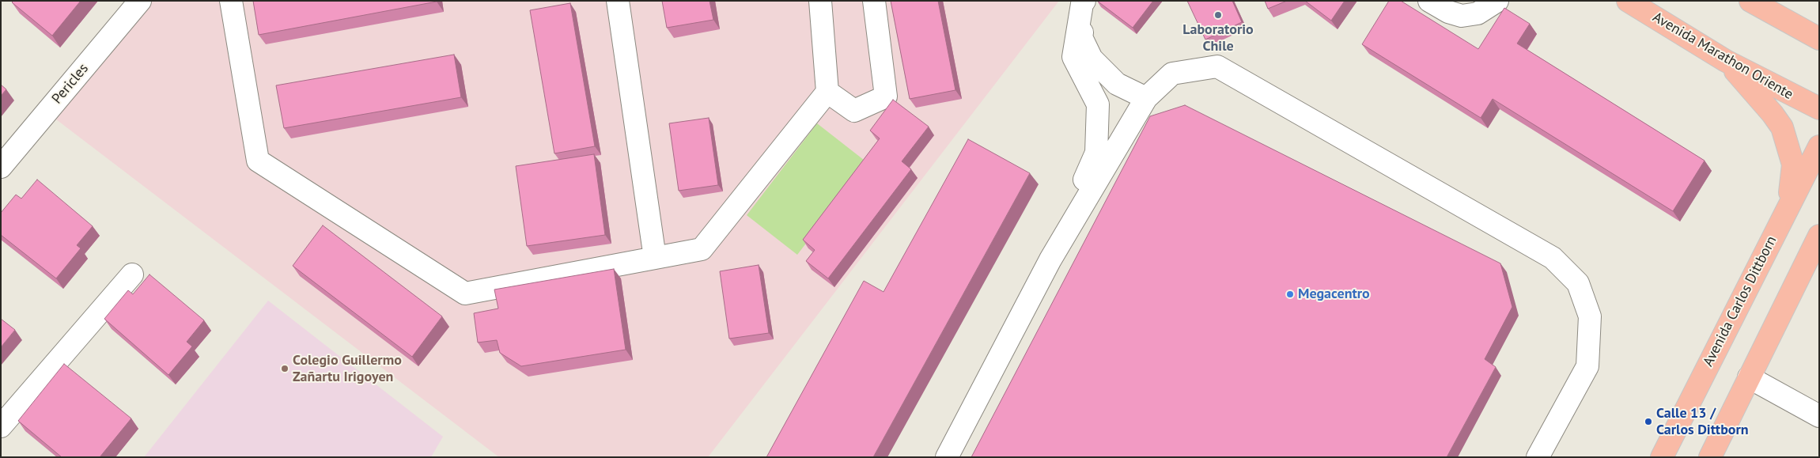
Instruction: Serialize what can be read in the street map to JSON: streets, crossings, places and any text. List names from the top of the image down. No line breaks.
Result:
{"streets":{"main road":["Avenida Marathon Oriente","Avenida Carlos Dittborn"],"street":["Pericles"]},"places":["Laboratorio Chile","Megacentro","Colegio Guillermo Zañartu Irigoyen","Calle 13 / Carlos Dittborn"]}
